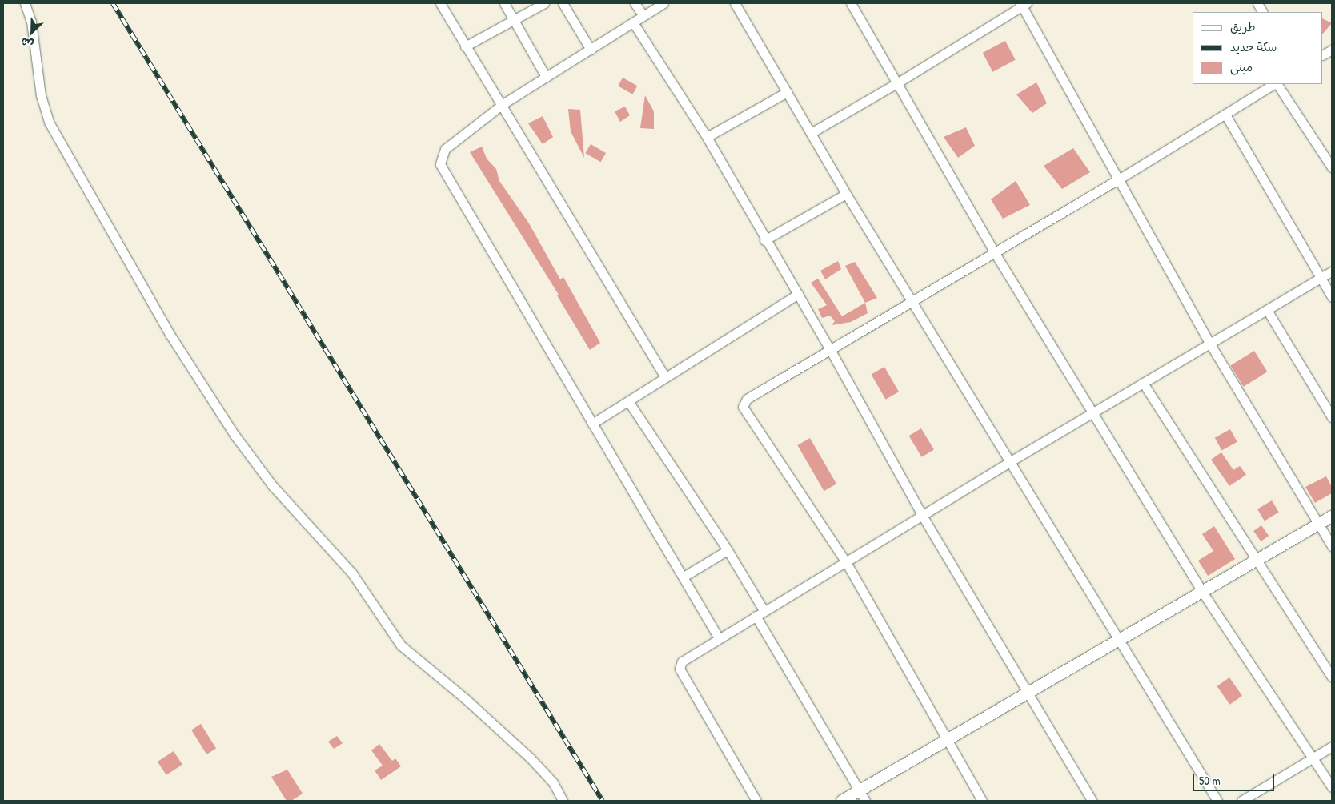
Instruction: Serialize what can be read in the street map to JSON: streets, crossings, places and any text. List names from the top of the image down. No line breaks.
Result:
{"legend":["طريق","سكة حديد","مبنى"],"scale_bar":"50 m","north":"bottom left"}
